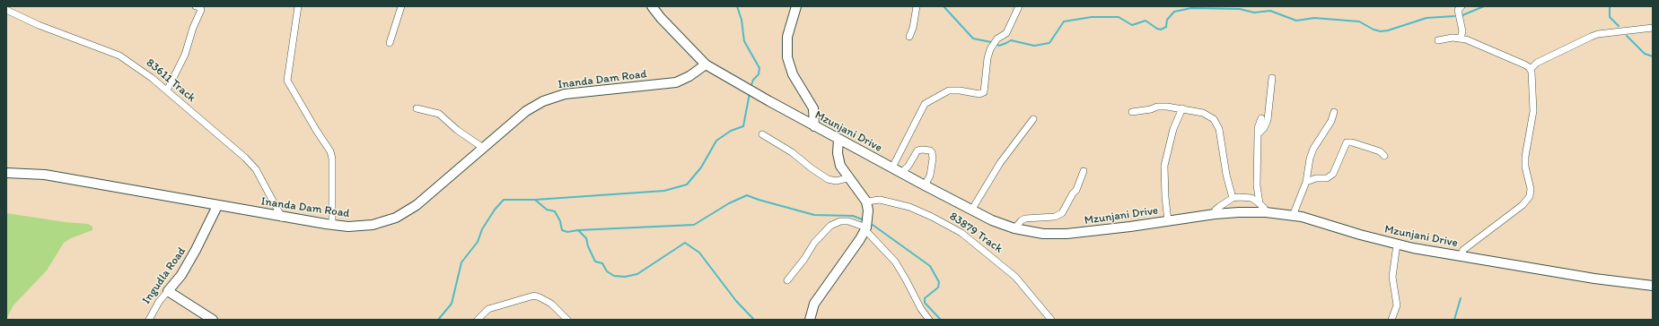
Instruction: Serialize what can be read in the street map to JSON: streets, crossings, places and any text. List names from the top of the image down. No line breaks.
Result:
{"streets":{"street":["Inanda Dam Road","83611 Track","Mzunjani Drive","83879 Track","Ingudla Road"]},"crossings":[["Inanda Dam Road","83611 Track"],["Inanda Dam Road","Mzunjani Drive"],["Inanda Dam Road","Ingudla Road"]]}
